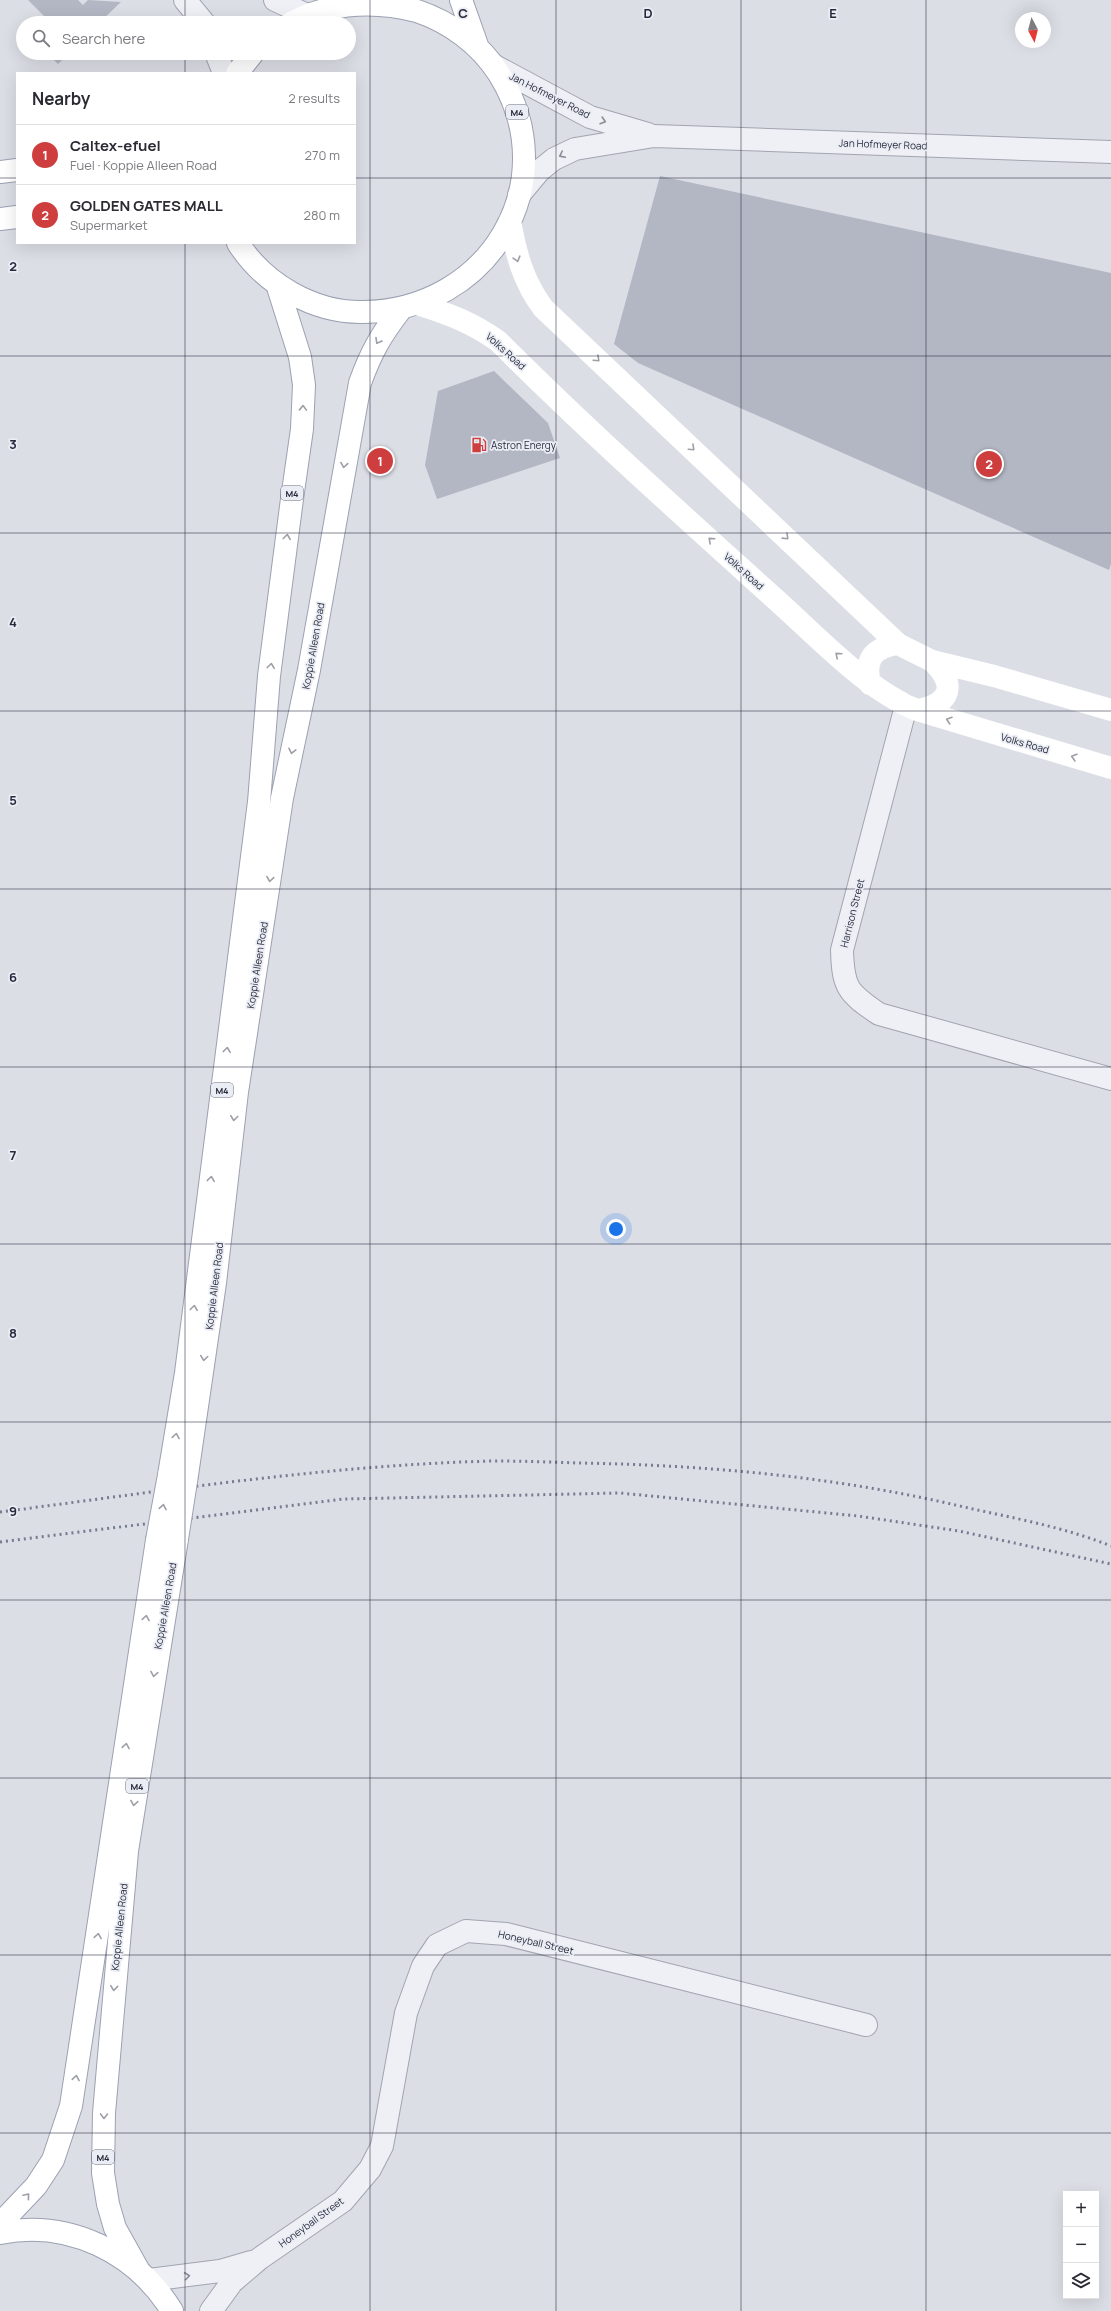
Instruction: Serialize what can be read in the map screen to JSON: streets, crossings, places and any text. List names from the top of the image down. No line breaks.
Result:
{"streets":{"main road":["M4","Volks Road","Koppie Alleen Road"],"street":["Jan Hofmeyer Road","Harrison Street","Honeyball Street"]},"crossings":[["Jan Hofmeyer Road","M4"],["M4","Volks Road"],["M4","Koppie Alleen Road"],["M4","Honeyball Street"],["Volks Road","Koppie Alleen Road"],["Volks Road","Harrison Street"],["Koppie Alleen Road","Honeyball Street"]],"places":{"fuel station":["Astron Energy"]},"north":"bottom","page":{"search":"Search here","heading":["Nearby","2 results"],"list":[{"mark":"1","name":"Caltex-efuel","note":"Fuel · Koppie Alleen Road","value":"270 m"},{"mark":"2","name":"GOLDEN GATES MALL","note":"Supermarket","value":"280 m"}],"pins":["1","2"],"map_buttons":["+","−"]},"grid":{"columns":["C","D","E"],"rows":["2","3","4","5","6","7","8","9"]}}
